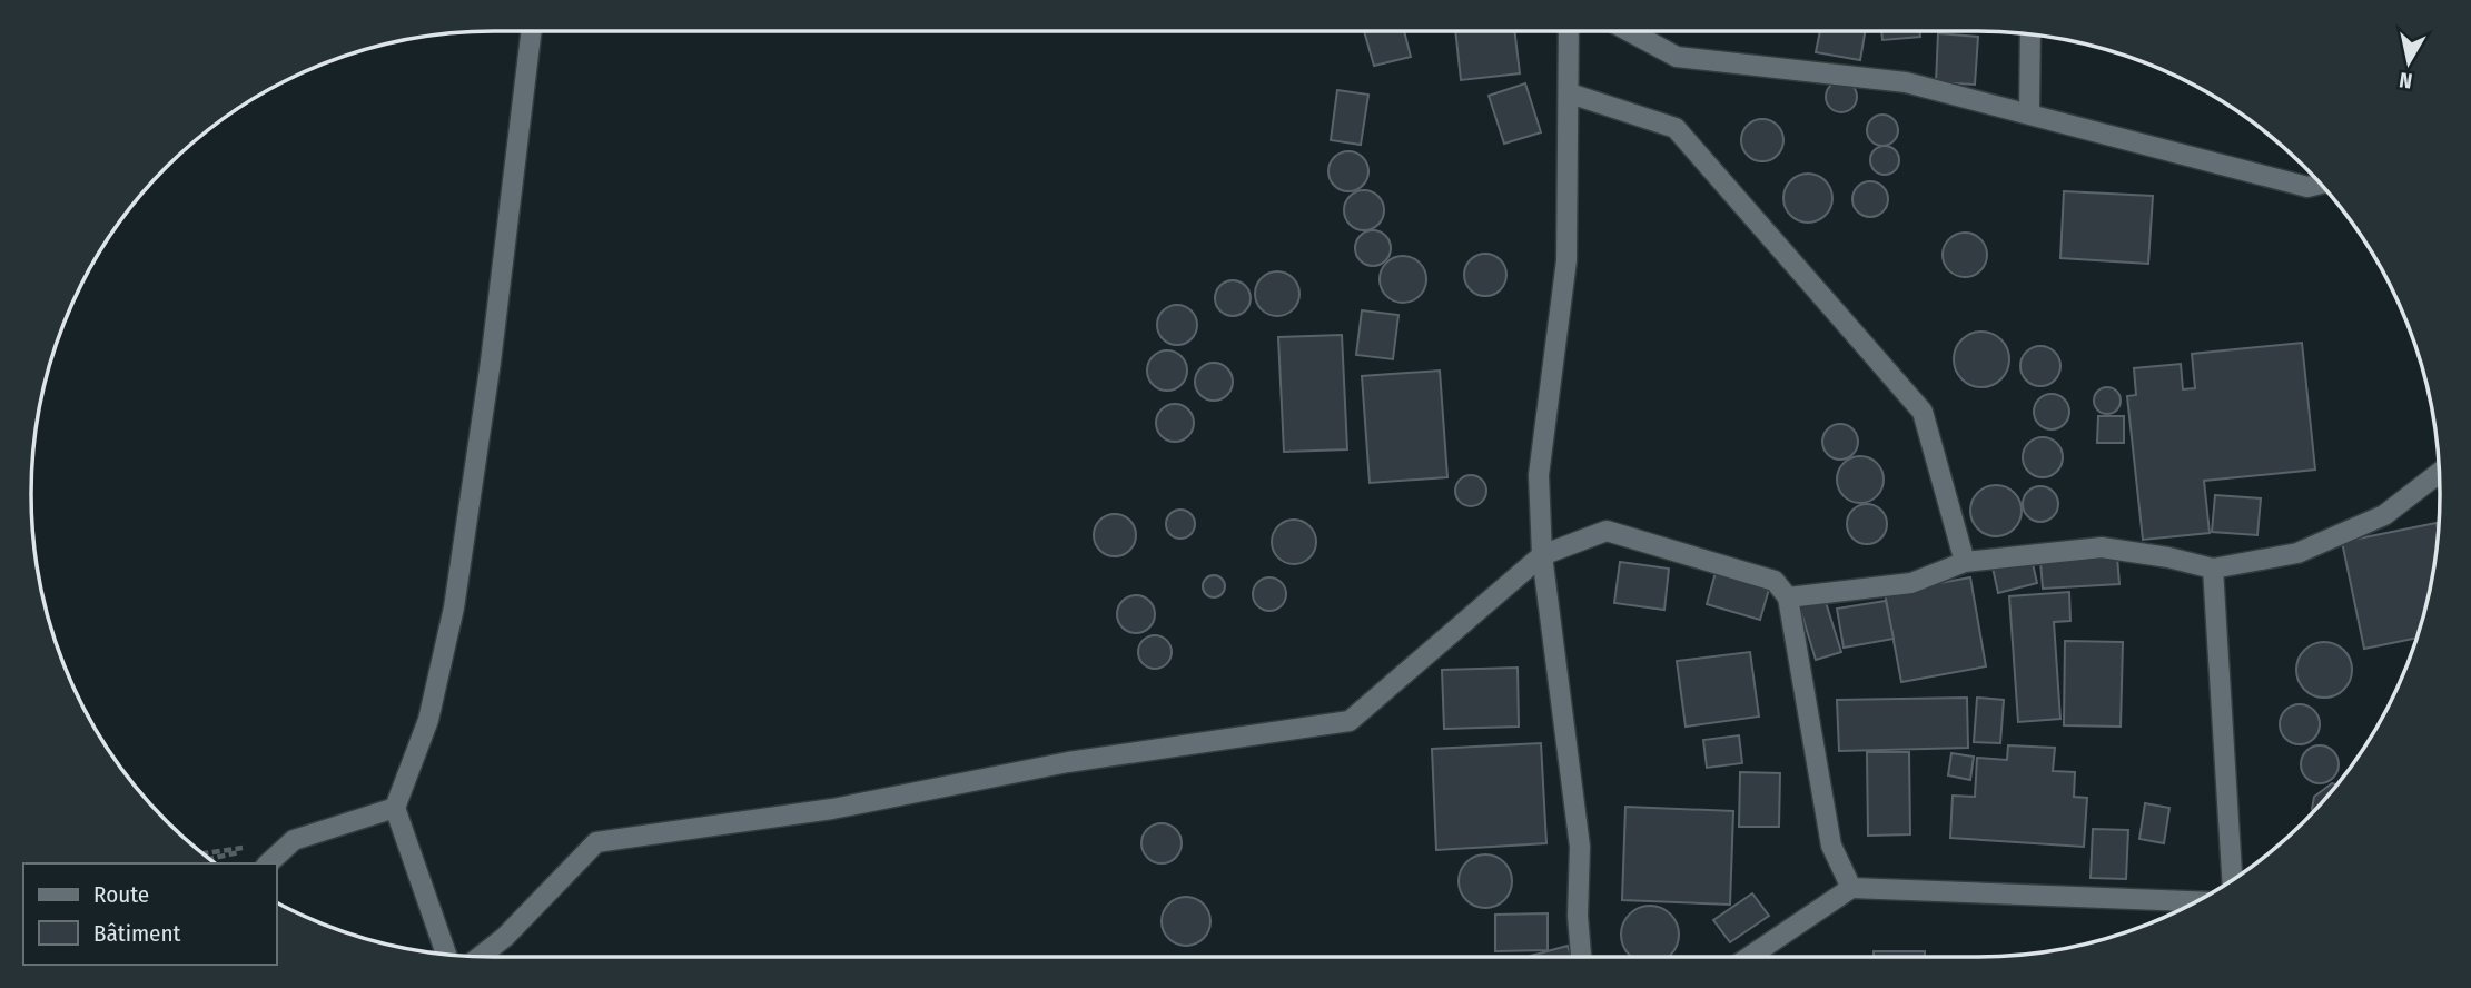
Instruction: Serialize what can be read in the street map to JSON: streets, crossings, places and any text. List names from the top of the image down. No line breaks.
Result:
{"legend":["Route","Bâtiment"],"north":"bottom"}
